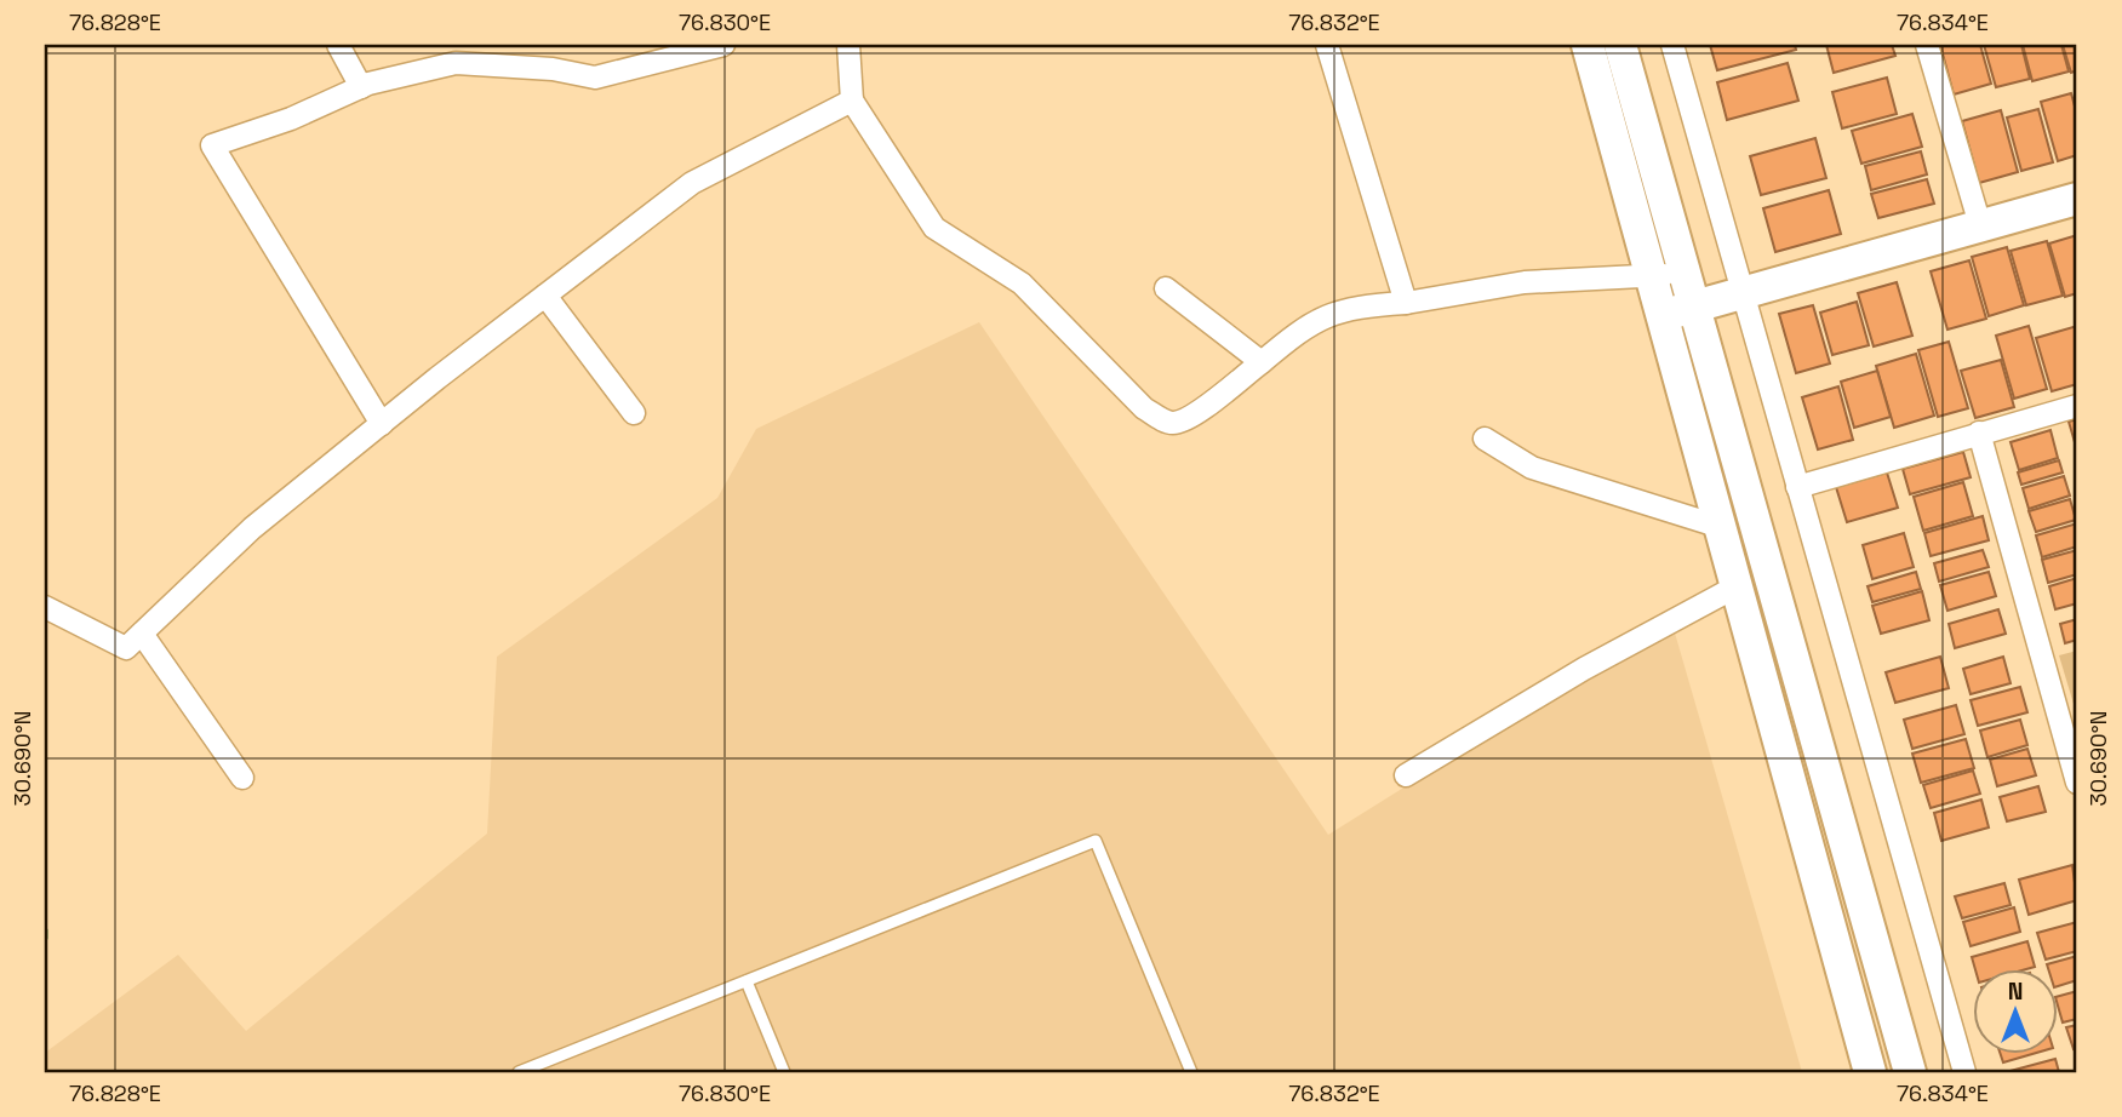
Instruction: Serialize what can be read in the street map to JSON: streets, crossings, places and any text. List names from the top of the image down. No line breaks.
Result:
{"north":"top","coordinates":["76.828°E","76.830°E","76.832°E","76.834°E","30.690°N"]}
